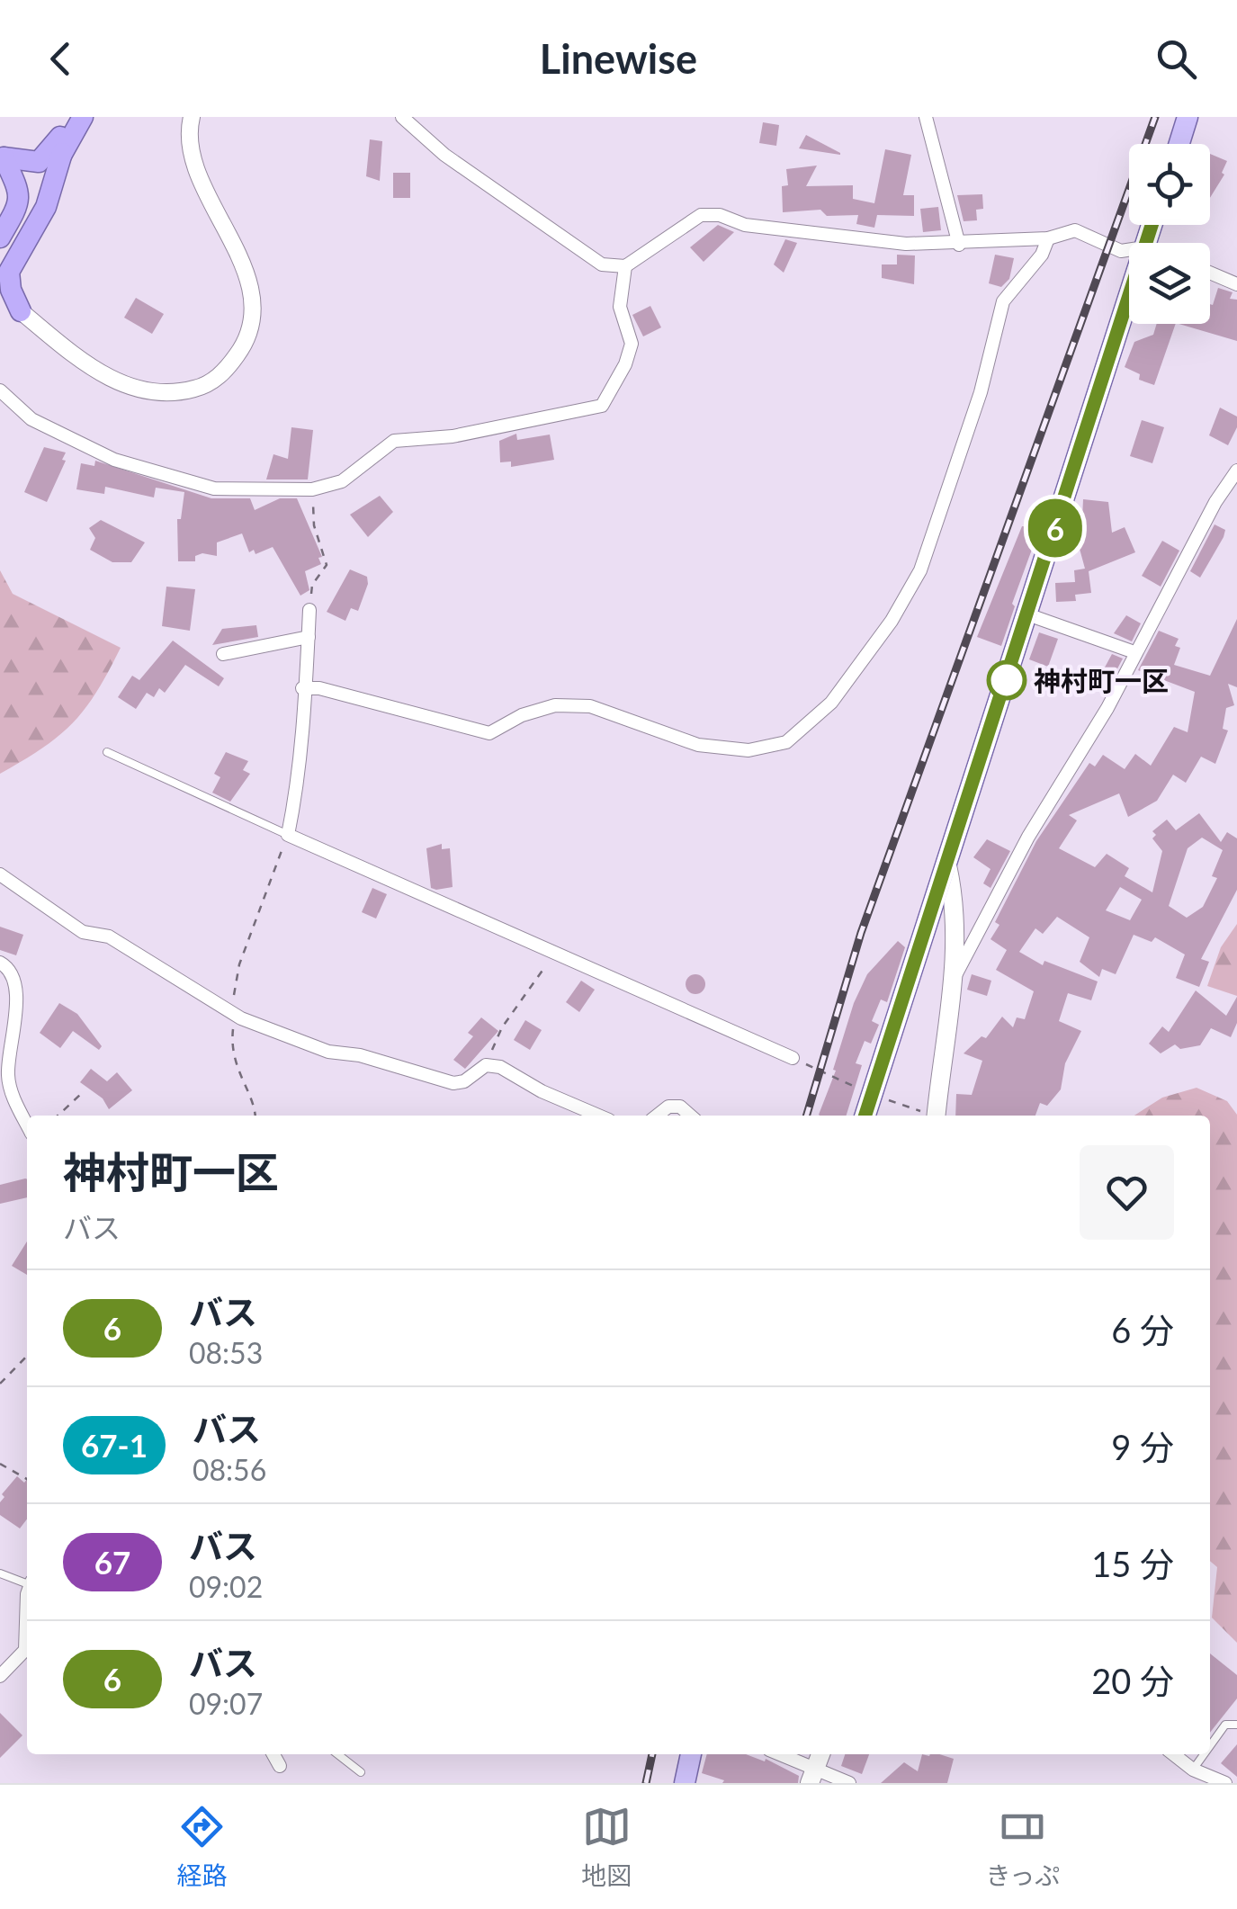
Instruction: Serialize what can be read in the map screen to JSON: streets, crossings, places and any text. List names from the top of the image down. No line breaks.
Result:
{"places":["神村町一区"],"lines":["bus line 6"],"page":{"header":"Linewise","on_map":"6","heading":["神村町一区","バス"],"list":[{"mark":"6","name":"バス","note":"08:53","value":"6 分"},{"mark":"67-1","name":"バス","note":"08:56","value":"9 分"},{"mark":"67","name":"バス","note":"09:02","value":"15 分"},{"mark":"6","name":"バス","note":"09:07","value":"20 分"}],"tabs":["経路","地図","きっぷ"]}}
